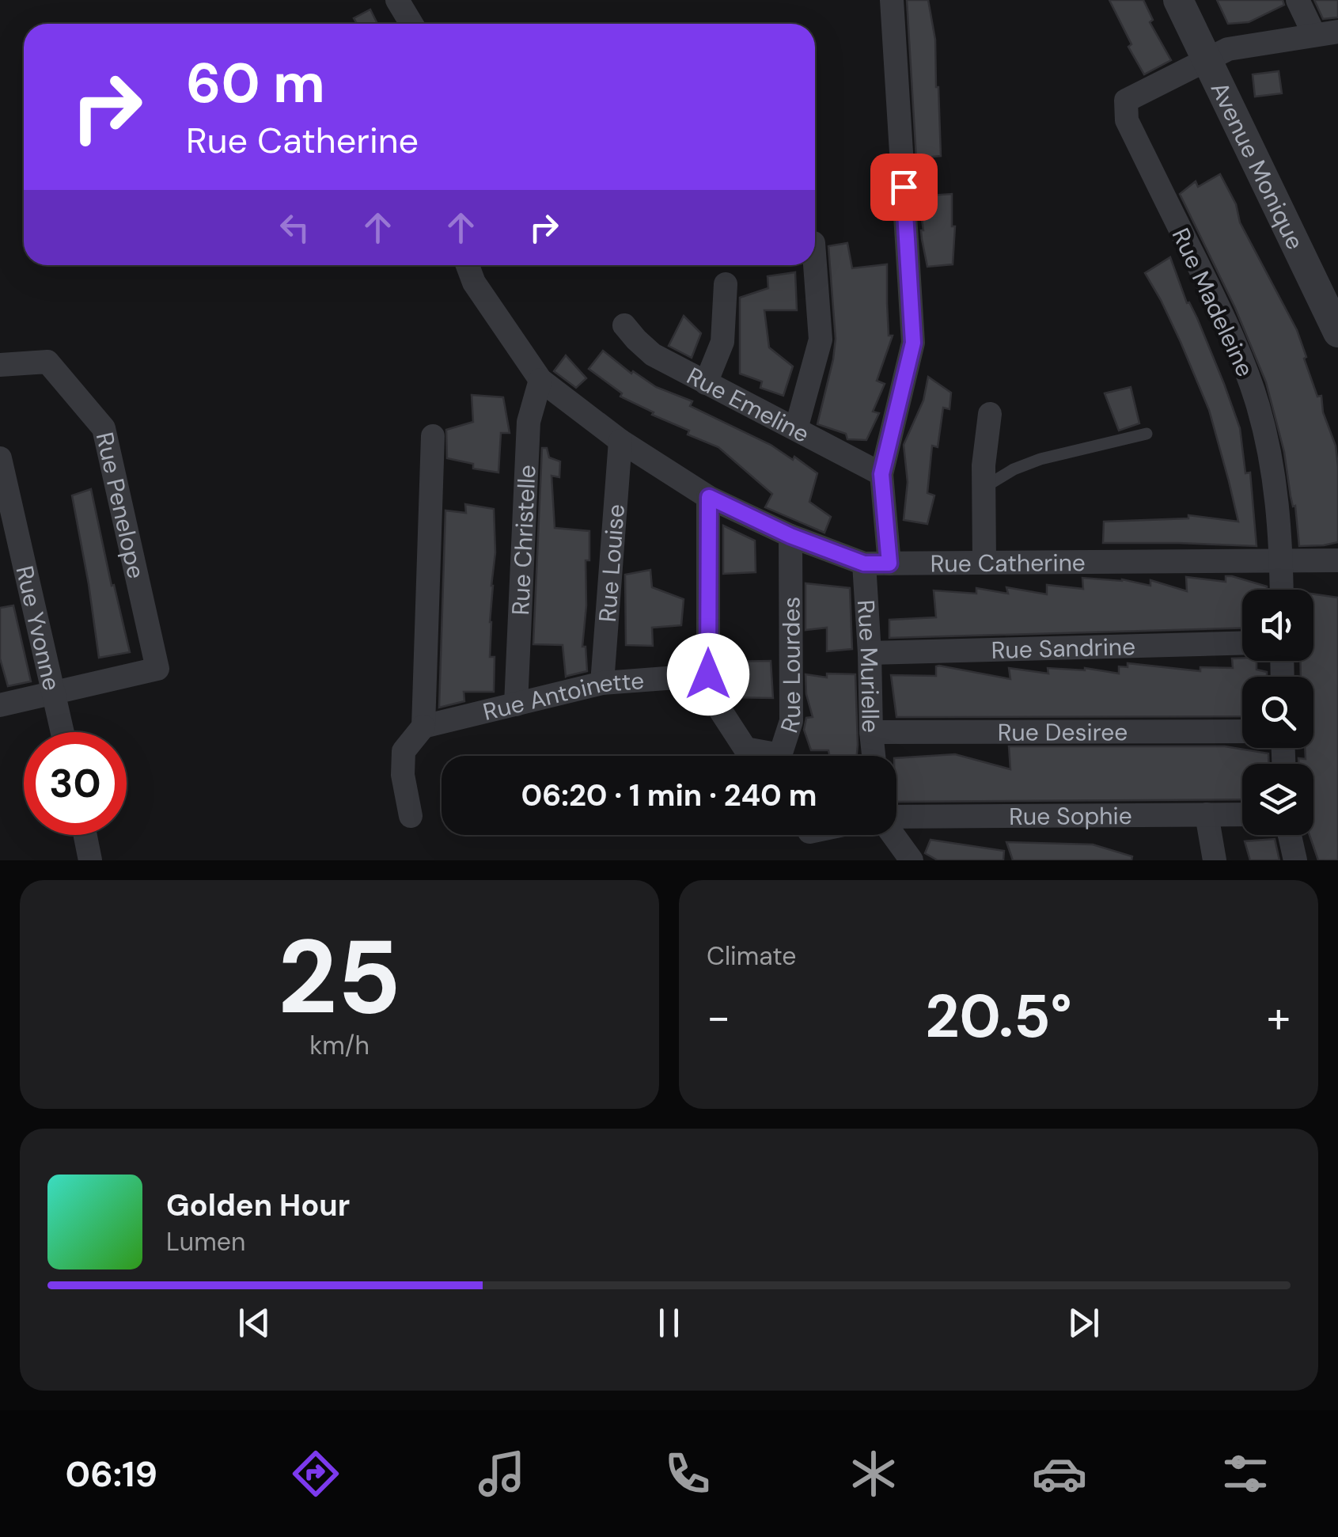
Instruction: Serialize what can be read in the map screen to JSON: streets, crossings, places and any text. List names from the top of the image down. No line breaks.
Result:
{"streets":{"street":["Avenue Monique","Rue Madeleine","Rue Emeline","Rue Penelope","Rue Christelle","Rue Louise","Rue Catherine","Rue Yvonne","Rue Sandrine","Rue Lourdes","Rue Murielle","Rue Antoinette","Rue Desiree","Rue Sophie"]},"crossings":[["Avenue Monique","Rue Madeleine"],["Rue Madeleine","Rue Catherine"],["Rue Penelope","Rue Yvonne"],["Rue Christelle","Rue Catherine"],["Rue Christelle","Rue Antoinette"],["Rue Louise","Rue Catherine"],["Rue Louise","Rue Antoinette"],["Rue Catherine","Rue Lourdes"],["Rue Catherine","Rue Murielle"],["Rue Sandrine","Rue Murielle"],["Rue Lourdes","Rue Antoinette"],["Rue Murielle","Rue Desiree"]],"page":{"turn":["60 m","Rue Catherine"],"limit":"30","trip":"06:20 · 1 min · 240 m","tile":[["25","km/h"],"Climate"],"heat":["−","20.5°","+"],"song":["Golden Hour","Lumen"],"tabs":"06:19"}}
